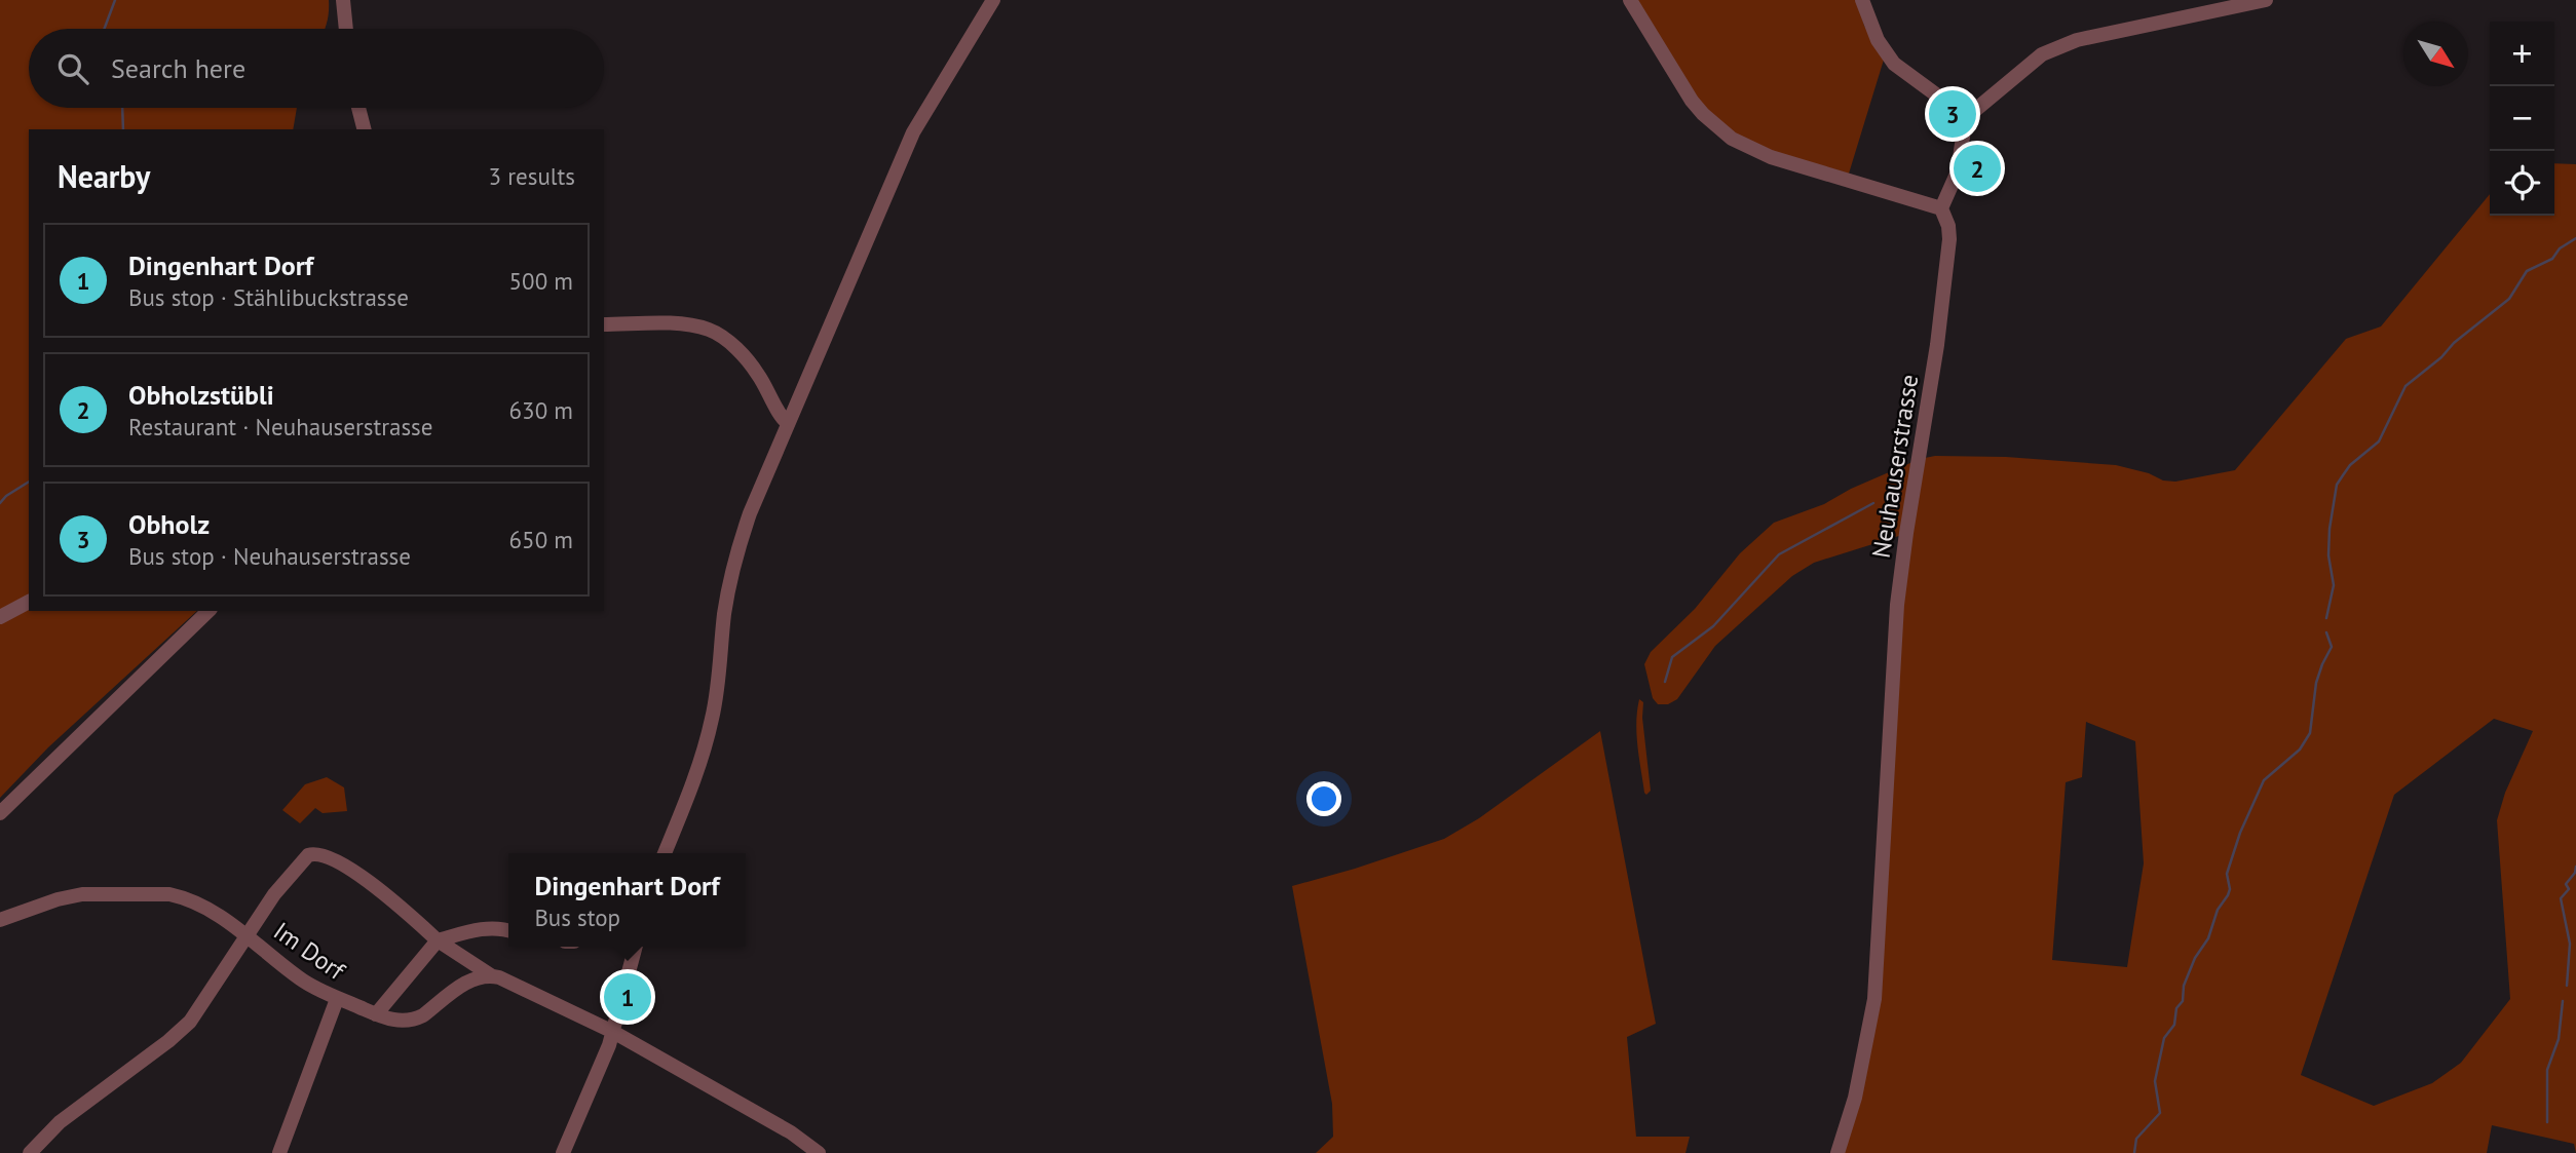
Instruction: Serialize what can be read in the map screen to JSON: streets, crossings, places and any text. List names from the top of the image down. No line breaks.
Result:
{"streets":{"street":["Neuhauserstrasse","Im Dorf"]},"north":"bottom right","page":{"map_buttons":["+","−"],"search":"Search here","pins":["3","2","1"],"heading":["Nearby","3 results"],"list":[{"mark":"1","name":"Dingenhart Dorf","note":"Bus stop · Stählibuckstrasse","value":"500 m"},{"mark":"2","name":"Obholzstübli","note":"Restaurant · Neuhauserstrasse","value":"630 m"},{"mark":"3","name":"Obholz","note":"Bus stop · Neuhauserstrasse","value":"650 m"}],"popup":["Dingenhart Dorf","Bus stop"]}}
